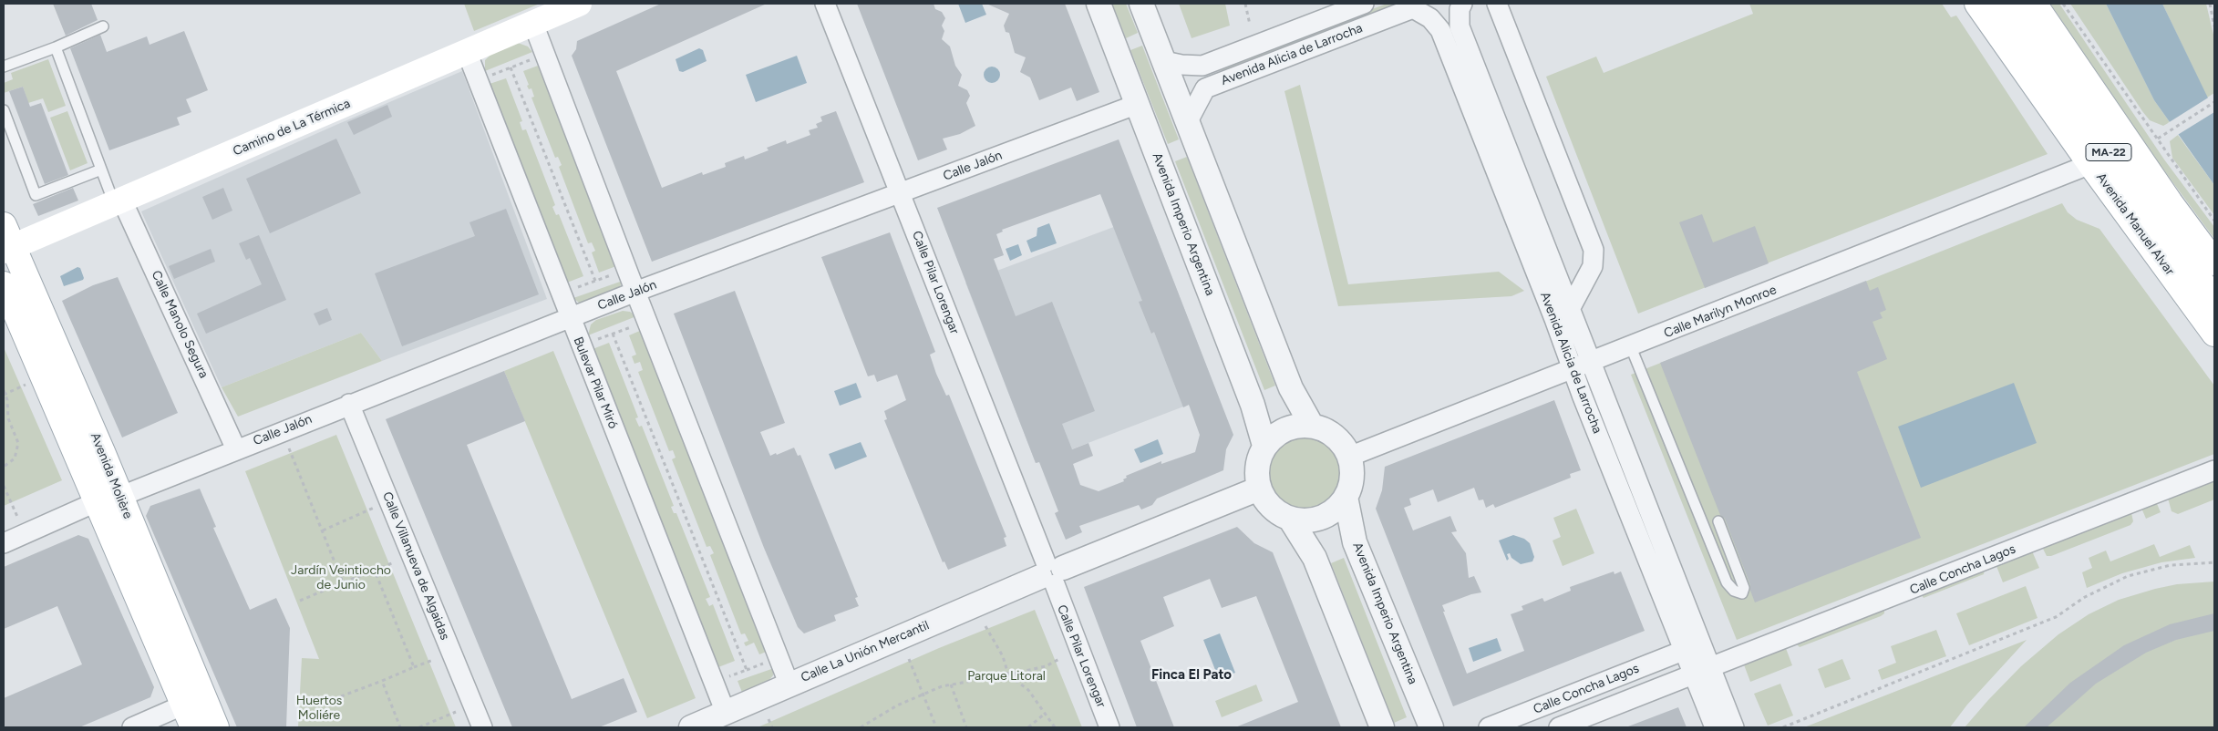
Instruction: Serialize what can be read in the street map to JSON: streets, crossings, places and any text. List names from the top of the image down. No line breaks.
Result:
{"streets":{"main road":["Camino de La Térmica","MA-22","Avenida Manuel Alvar","Avenida Molière"],"street":["Avenida Alicia de Larrocha","Calle Jalón","Avenida Imperio Argentina","Calle Pilar Lorengar","Calle Marilyn Monroe","Calle Manolo Segura","Bulevar Pilar Miró","Calle Villanueva de Algaidas","Calle Concha Lagos","Calle La Unión Mercantil"]},"crossings":[["Avenida Alicia de Larrocha","Calle Marilyn Monroe"],["Avenida Alicia de Larrocha","Calle Concha Lagos"],["Camino de La Térmica","Calle Manolo Segura"],["Camino de La Térmica","Bulevar Pilar Miró"],["Camino de La Térmica","Avenida Molière"],["Calle Jalón","Avenida Imperio Argentina"],["Calle Jalón","Calle Pilar Lorengar"],["Calle Jalón","Calle Manolo Segura"],["Calle Jalón","Bulevar Pilar Miró"],["Calle Jalón","Avenida Molière"],["Calle Jalón","Calle Villanueva de Algaidas"],["Avenida Imperio Argentina","Calle Marilyn Monroe"],["Avenida Imperio Argentina","Calle La Unión Mercantil"],["Avenida Manuel Alvar","Calle Marilyn Monroe"],["Calle Pilar Lorengar","Calle La Unión Mercantil"],["Calle Marilyn Monroe","Calle La Unión Mercantil"],["Bulevar Pilar Miró","Calle La Unión Mercantil"]],"districts":["Finca El Pato"],"parks":["Jardín Veintiocho de Junio","Parque Litoral","Huertos Moliére"]}
